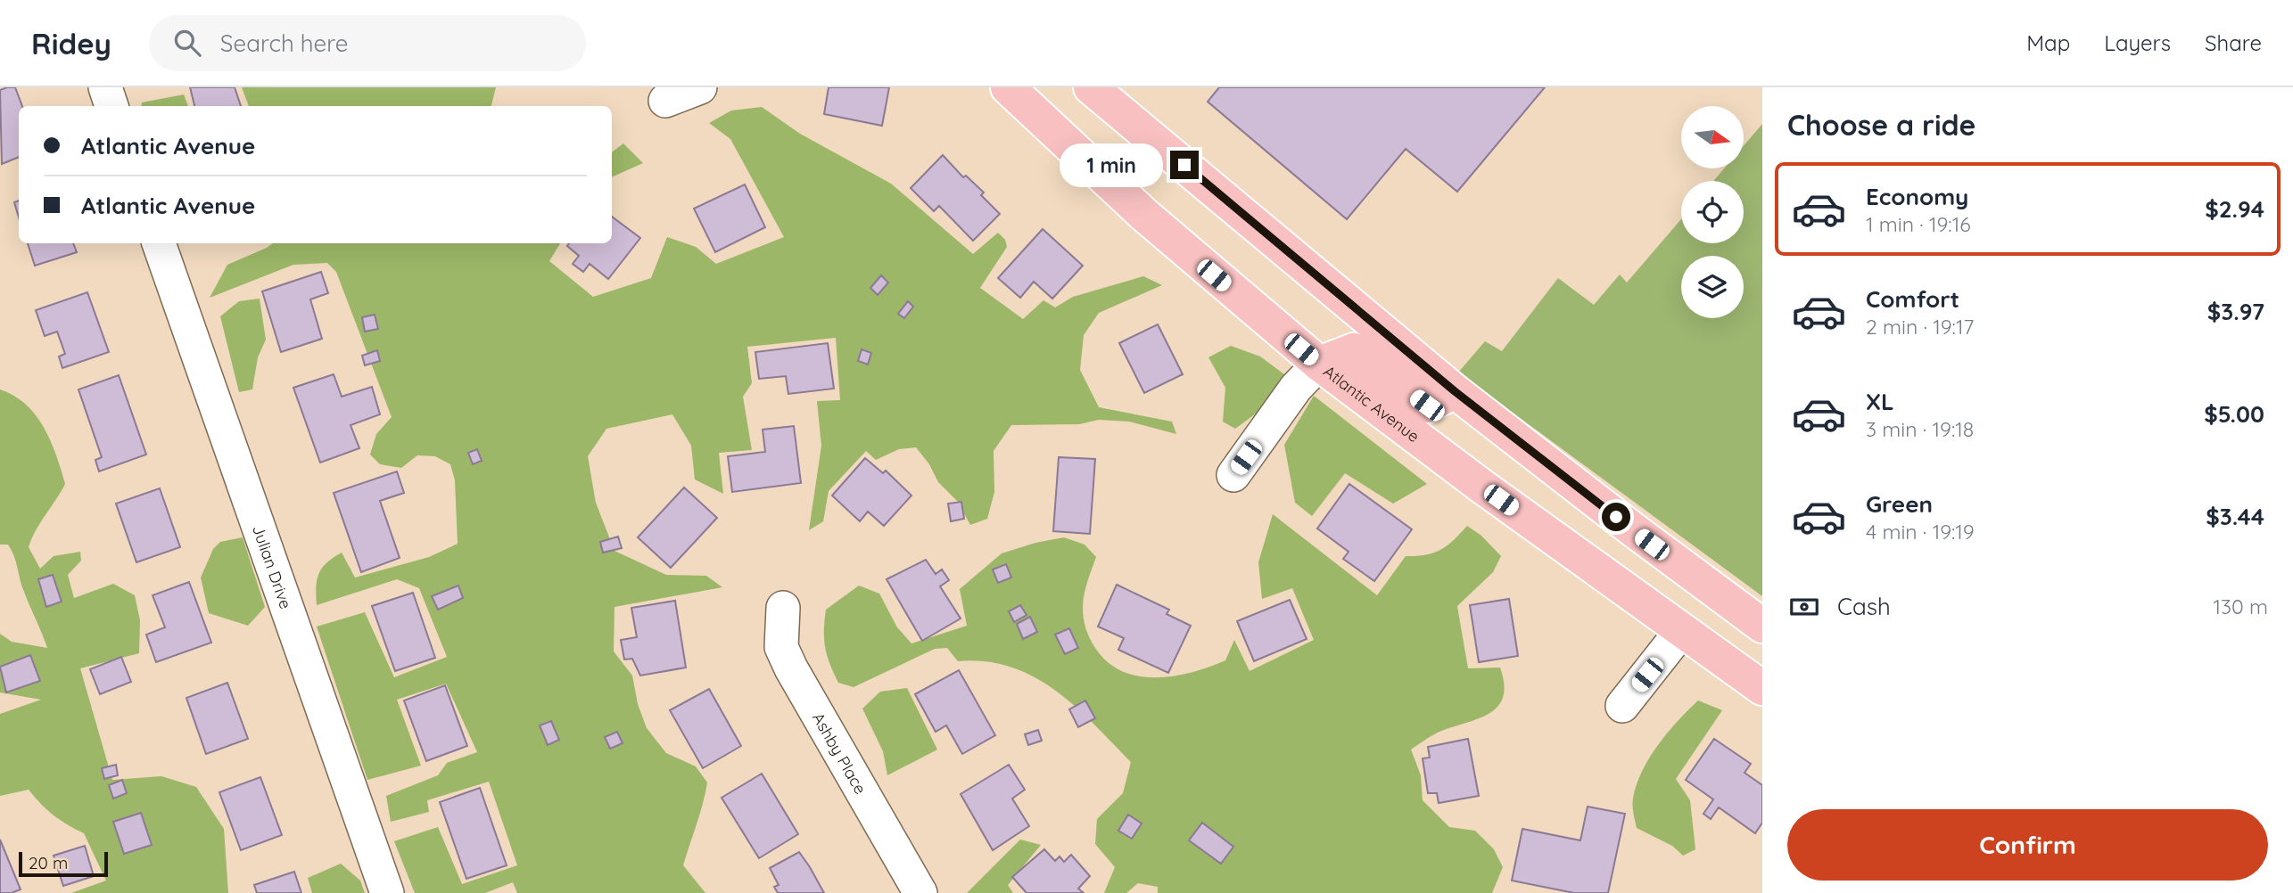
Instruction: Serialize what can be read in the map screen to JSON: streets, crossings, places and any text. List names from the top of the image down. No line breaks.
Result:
{"streets":{"main road":["Atlantic Avenue"],"street":["Julian Drive","Ashby Place"]},"scale_bar":"20 m","north":"right","page":{"header":"Ridey","search":"Search here","nav":["Map","Layers","Share"],"heading":"Choose a ride","banner":["Atlantic Avenue","Atlantic Avenue"],"bubble":"1 min","list":[{"name":"Economy","note":"1 min · 19:16","value":"$2.94"},{"name":"Comfort","note":"2 min · 19:17","value":"$3.97"},{"name":"XL","note":"3 min · 19:18","value":"$5.00"},{"name":"Green","note":"4 min · 19:19","value":"$3.44"}],"pay":["Cash","130 m"],"buttons":"Confirm","scale":"20 m"}}
